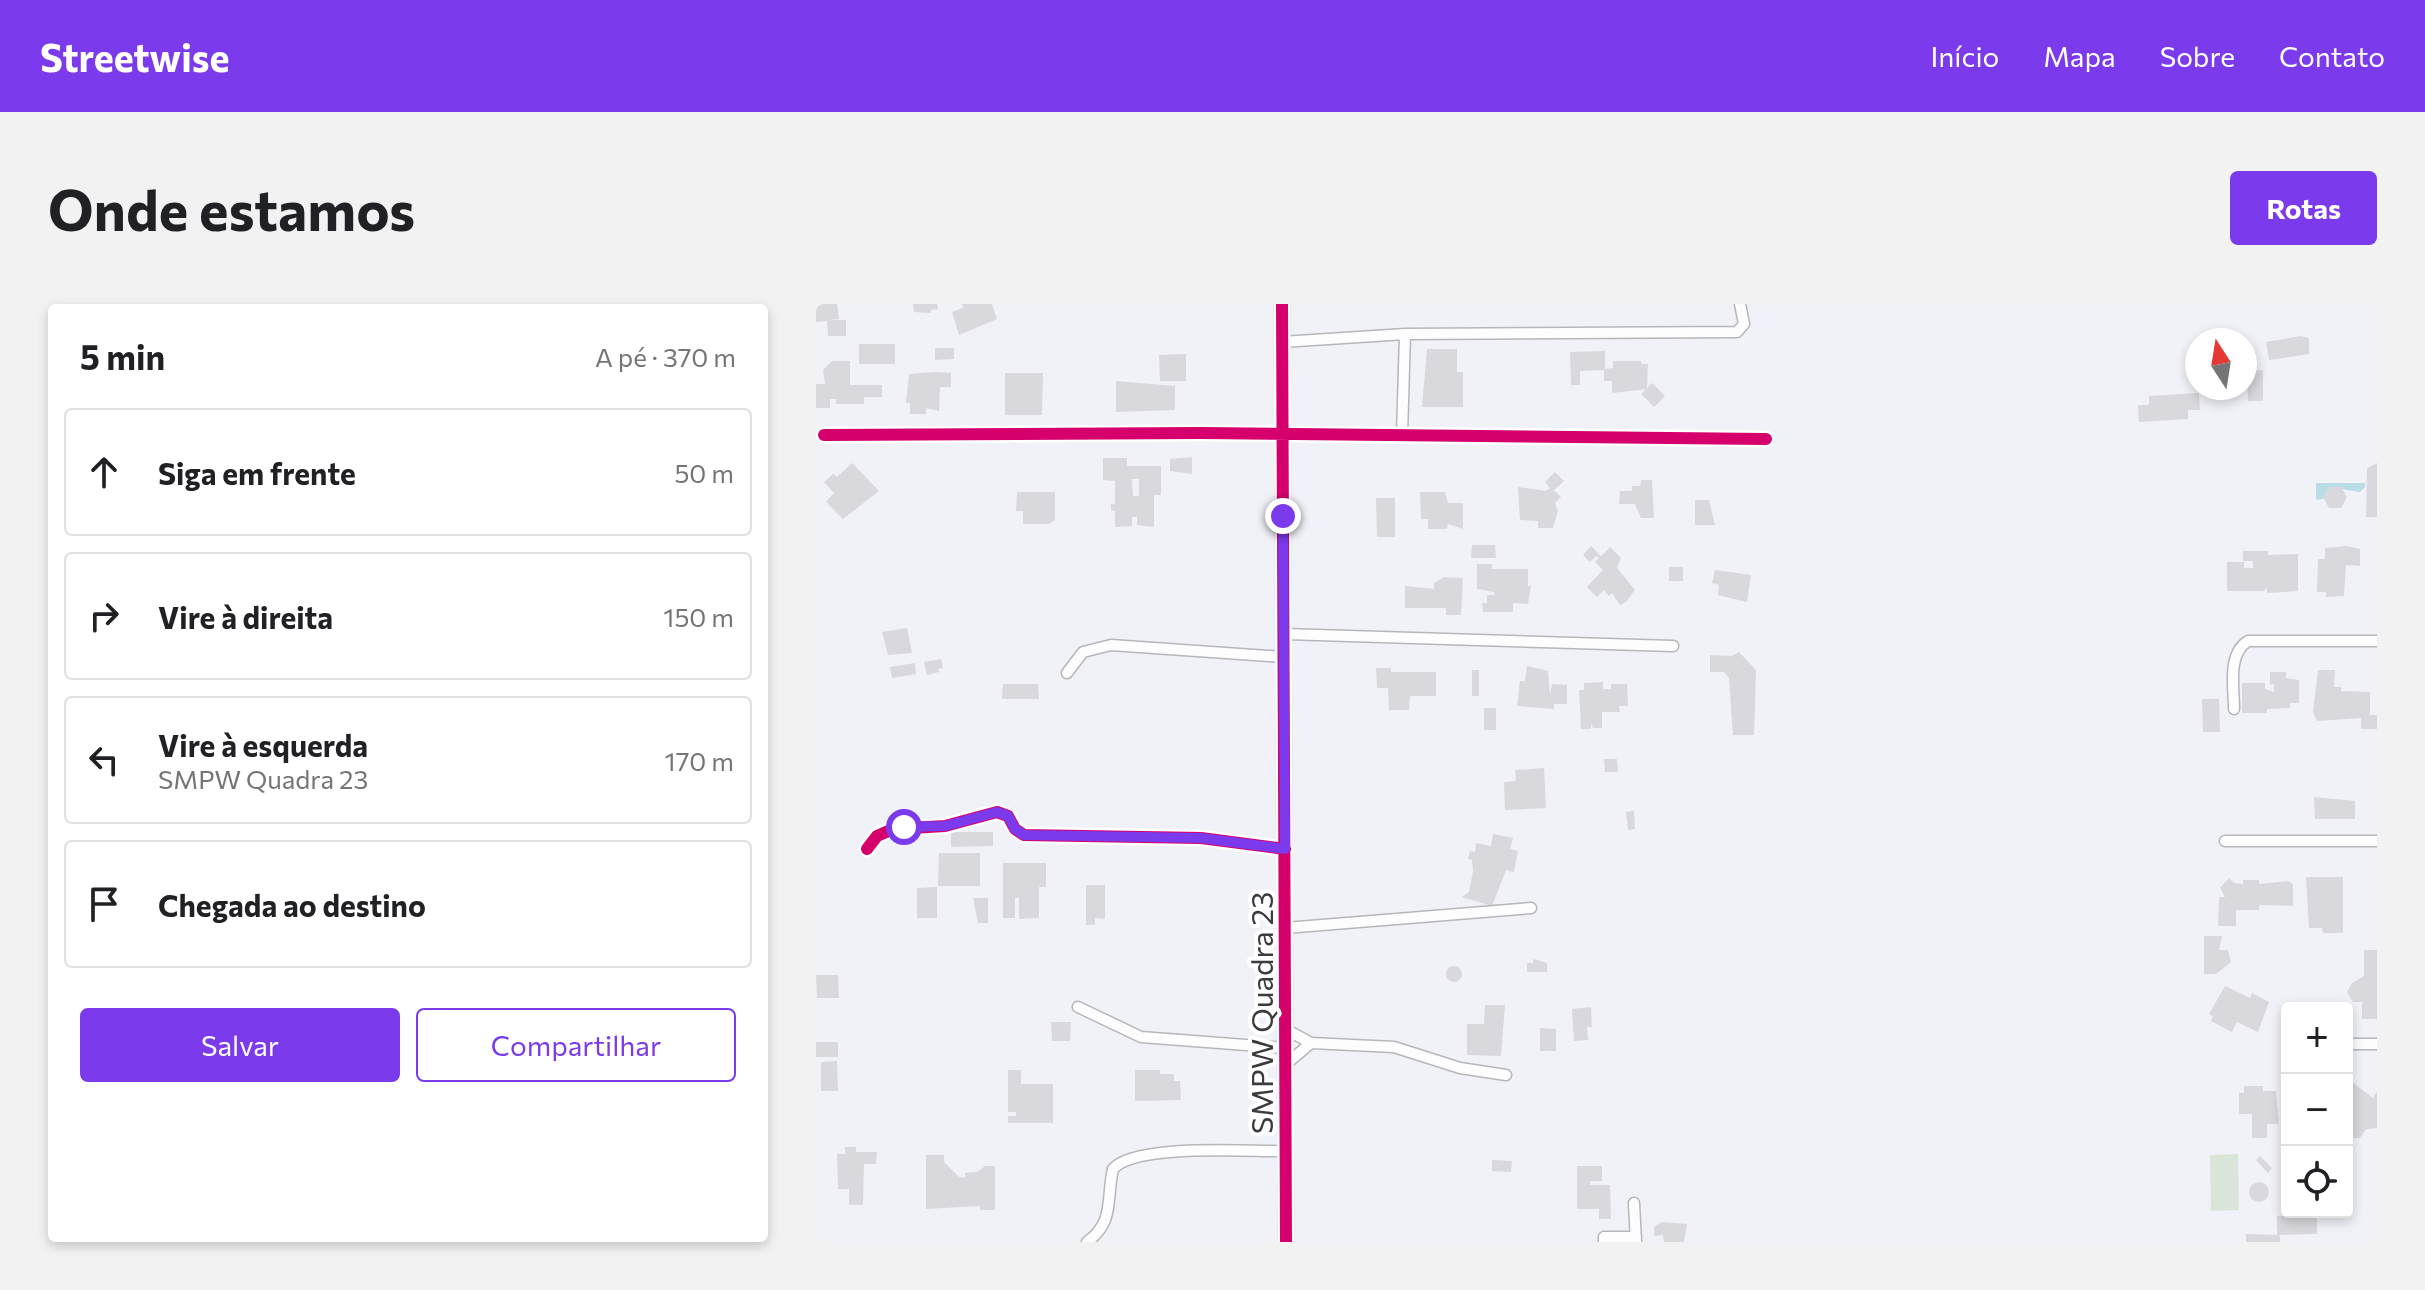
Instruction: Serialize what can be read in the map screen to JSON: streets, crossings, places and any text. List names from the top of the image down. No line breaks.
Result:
{"streets":{"street":["SMPW Quadra 23"]},"north":"top","page":{"header":"Streetwise","nav":["Início","Mapa","Sobre","Contato"],"buttons":["Rotas",["Salvar","Compartilhar"]],"title":"Onde estamos","heading":["5 min","A pé · 370 m"],"list":[["Siga em frente","50 m"],["Vire à direita","150 m"],["Vire à esquerda","SMPW Quadra 23","170 m"],"Chegada ao destino"],"map_buttons":["+","−"]}}
